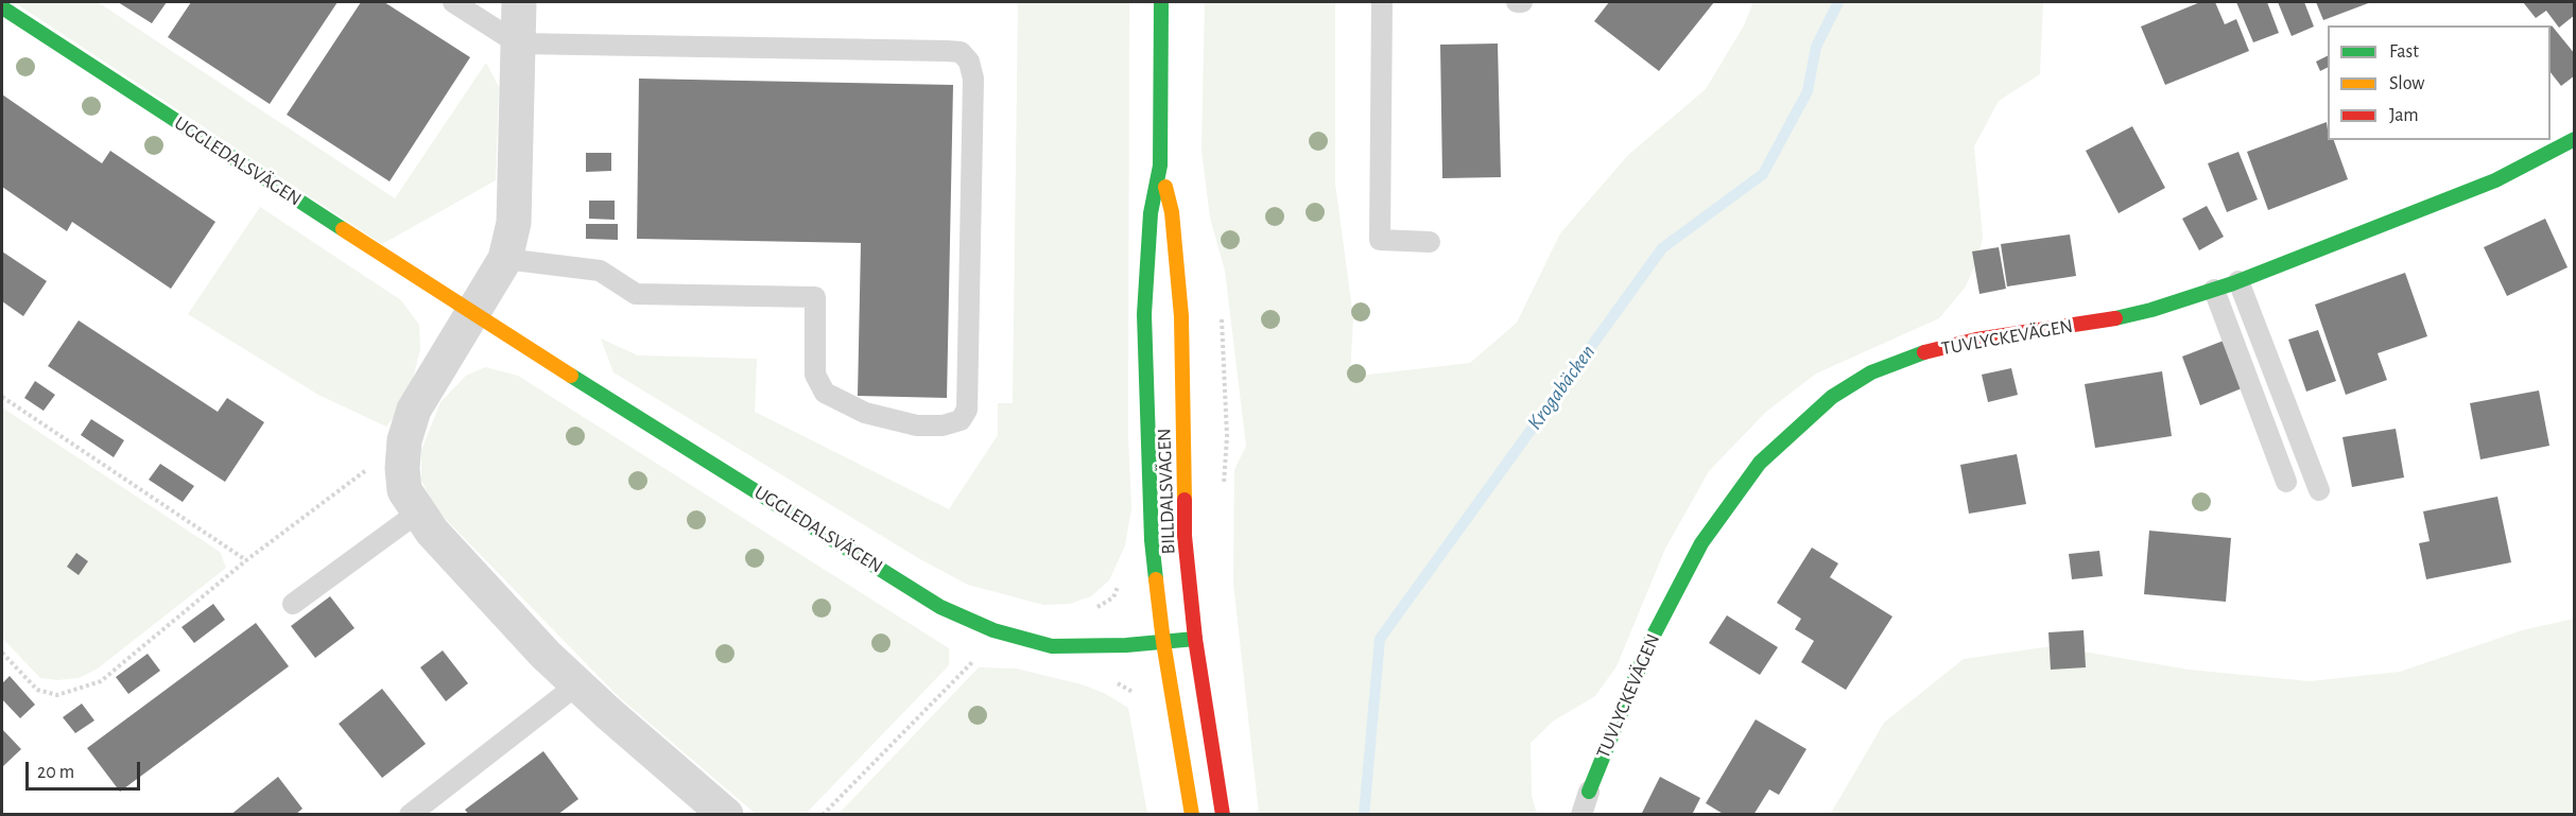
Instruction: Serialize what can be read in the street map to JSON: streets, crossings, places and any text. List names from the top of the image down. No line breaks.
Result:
{"streets":{"street":["UGGLEDALSVÄGEN","TUVLYCKEVÄGEN","BILLDALSVÄGEN"]},"crossings":[["UGGLEDALSVÄGEN","BILLDALSVÄGEN"]],"water":["Krogabäcken"],"legend":["Fast","Slow","Jam"],"scale_bar":"20 m"}
